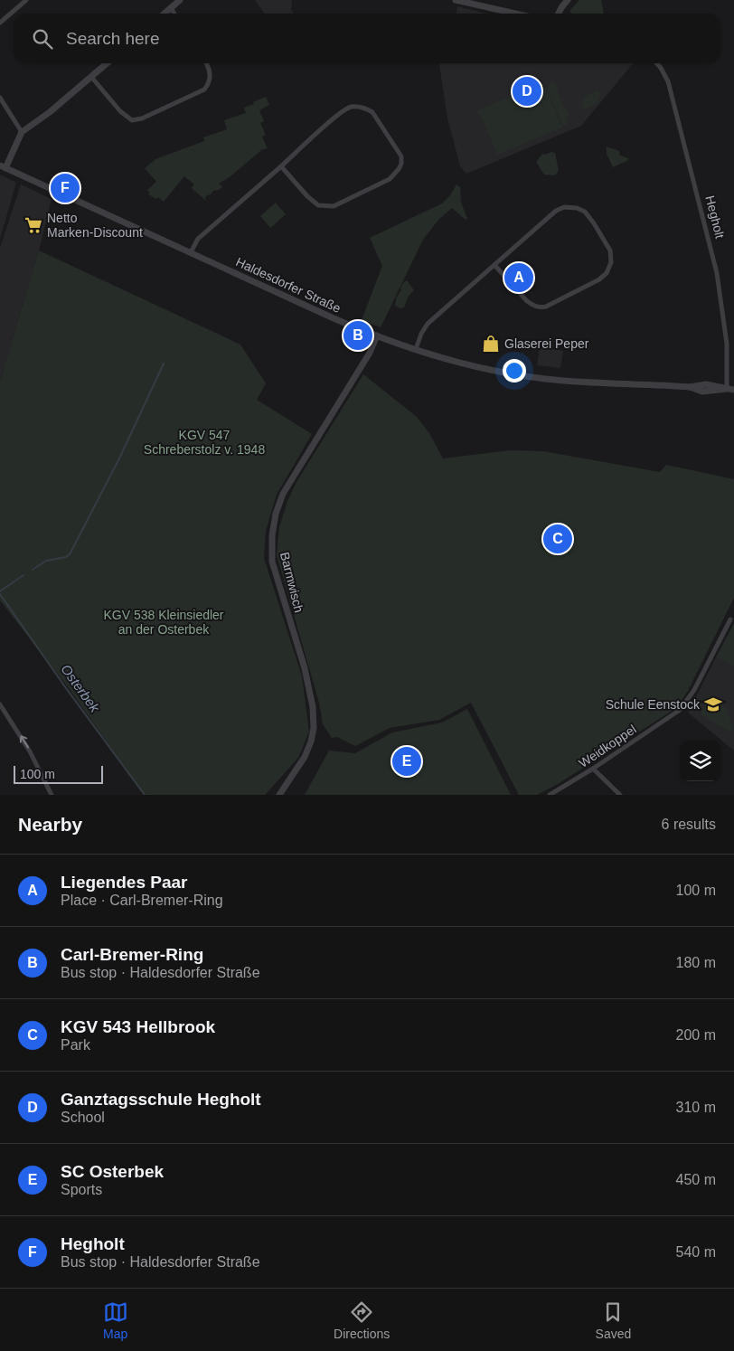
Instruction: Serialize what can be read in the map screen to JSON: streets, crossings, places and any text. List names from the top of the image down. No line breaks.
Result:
{"streets":{"street":["Hegholt","Haldesdorfer Straße","Barmwisch","Weidkoppel"]},"crossings":[["Hegholt","Haldesdorfer Straße"],["Haldesdorfer Straße","Barmwisch"]],"water":["Osterbek"],"parks":["KGV 547 Schreberstolz v. 1948","KGV 538 Kleinsiedler an der Osterbek"],"places":{"supermarket":["Netto Marken-Discount"],"shop":["Glaserei Peper"],"school or university":["Schule Eenstock"]},"scale_bar":"100 m","page":{"search":"Search here","pins":["D","F","A","B","C","E"],"scale":"100 m","heading":["Nearby","6 results"],"list":[{"mark":"A","name":"Liegendes Paar","note":"Place · Carl-Bremer-Ring","value":"100 m"},{"mark":"B","name":"Carl-Bremer-Ring","note":"Bus stop · Haldesdorfer Straße","value":"180 m"},{"mark":"C","name":"KGV 543 Hellbrook","note":"Park","value":"200 m"},{"mark":"D","name":"Ganztagsschule Hegholt","note":"School","value":"310 m"},{"mark":"E","name":"SC Osterbek","note":"Sports","value":"450 m"},{"mark":"F","name":"Hegholt","note":"Bus stop · Haldesdorfer Straße","value":"540 m"}],"nav":["Map","Directions","Saved"]}}
